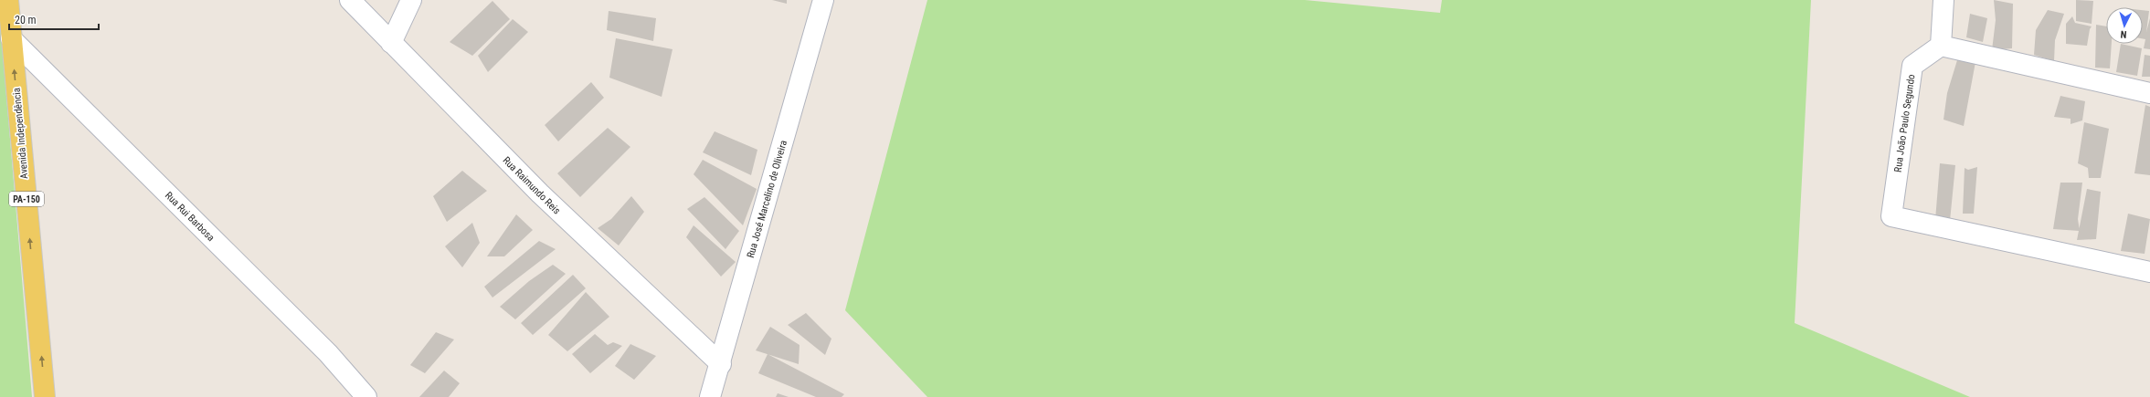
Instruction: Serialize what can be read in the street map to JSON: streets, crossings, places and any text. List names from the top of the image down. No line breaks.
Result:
{"streets":{"main road":["Avenida Independência","PA-150"],"street":["Rua João Paulo Segundo","Rua Raimundo Reis","Rua José Marcelino de Oliveira","Rua Rui Barbosa"]},"crossings":[["Avenida Independência","Rua Rui Barbosa"],["Rua Raimundo Reis","Rua José Marcelino de Oliveira"]],"one_way":["Avenida Independência"],"scale_bar":"20 m","north":"bottom"}
